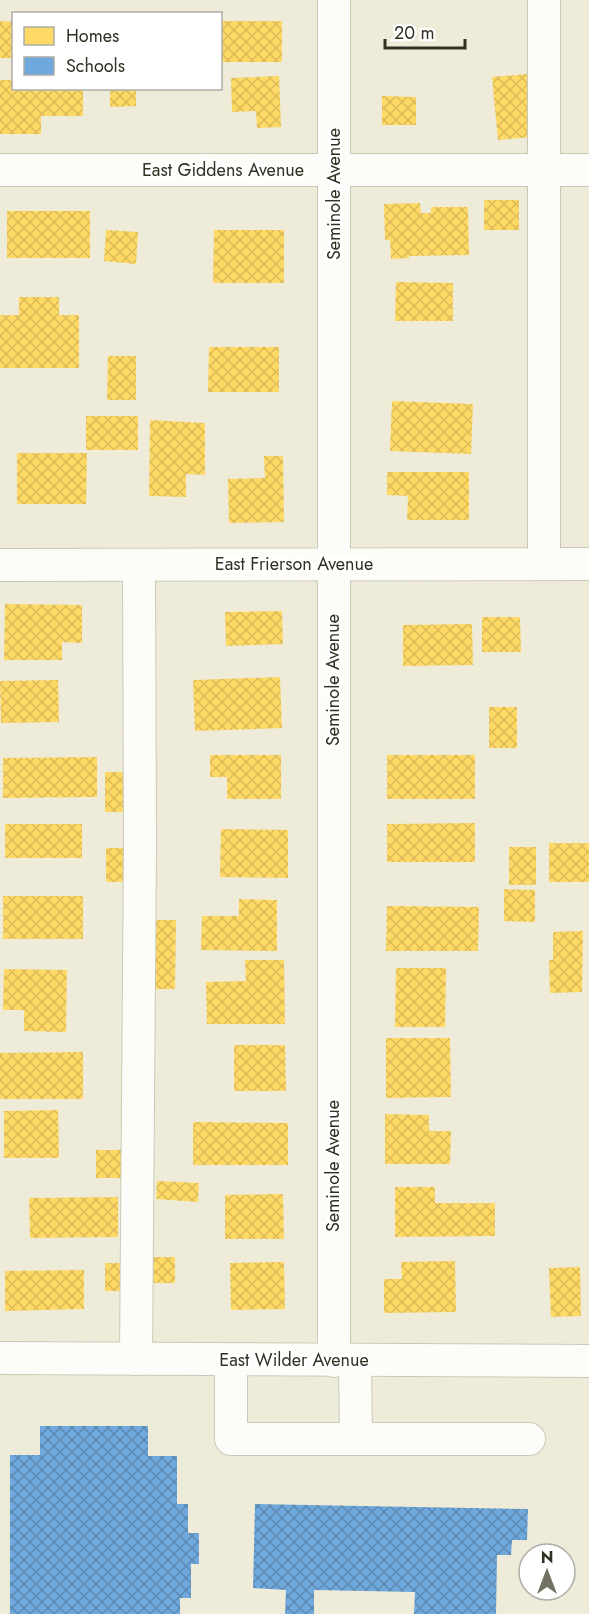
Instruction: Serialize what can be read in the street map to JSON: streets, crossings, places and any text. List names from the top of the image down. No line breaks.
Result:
{"streets":{"street":["East Giddens Avenue","Seminole Avenue","East Frierson Avenue","East Wilder Avenue"]},"crossings":[["East Giddens Avenue","Seminole Avenue"],["Seminole Avenue","East Frierson Avenue"],["Seminole Avenue","East Wilder Avenue"]],"legend":["Homes","Schools"],"scale_bar":"20 m","north":"top"}
